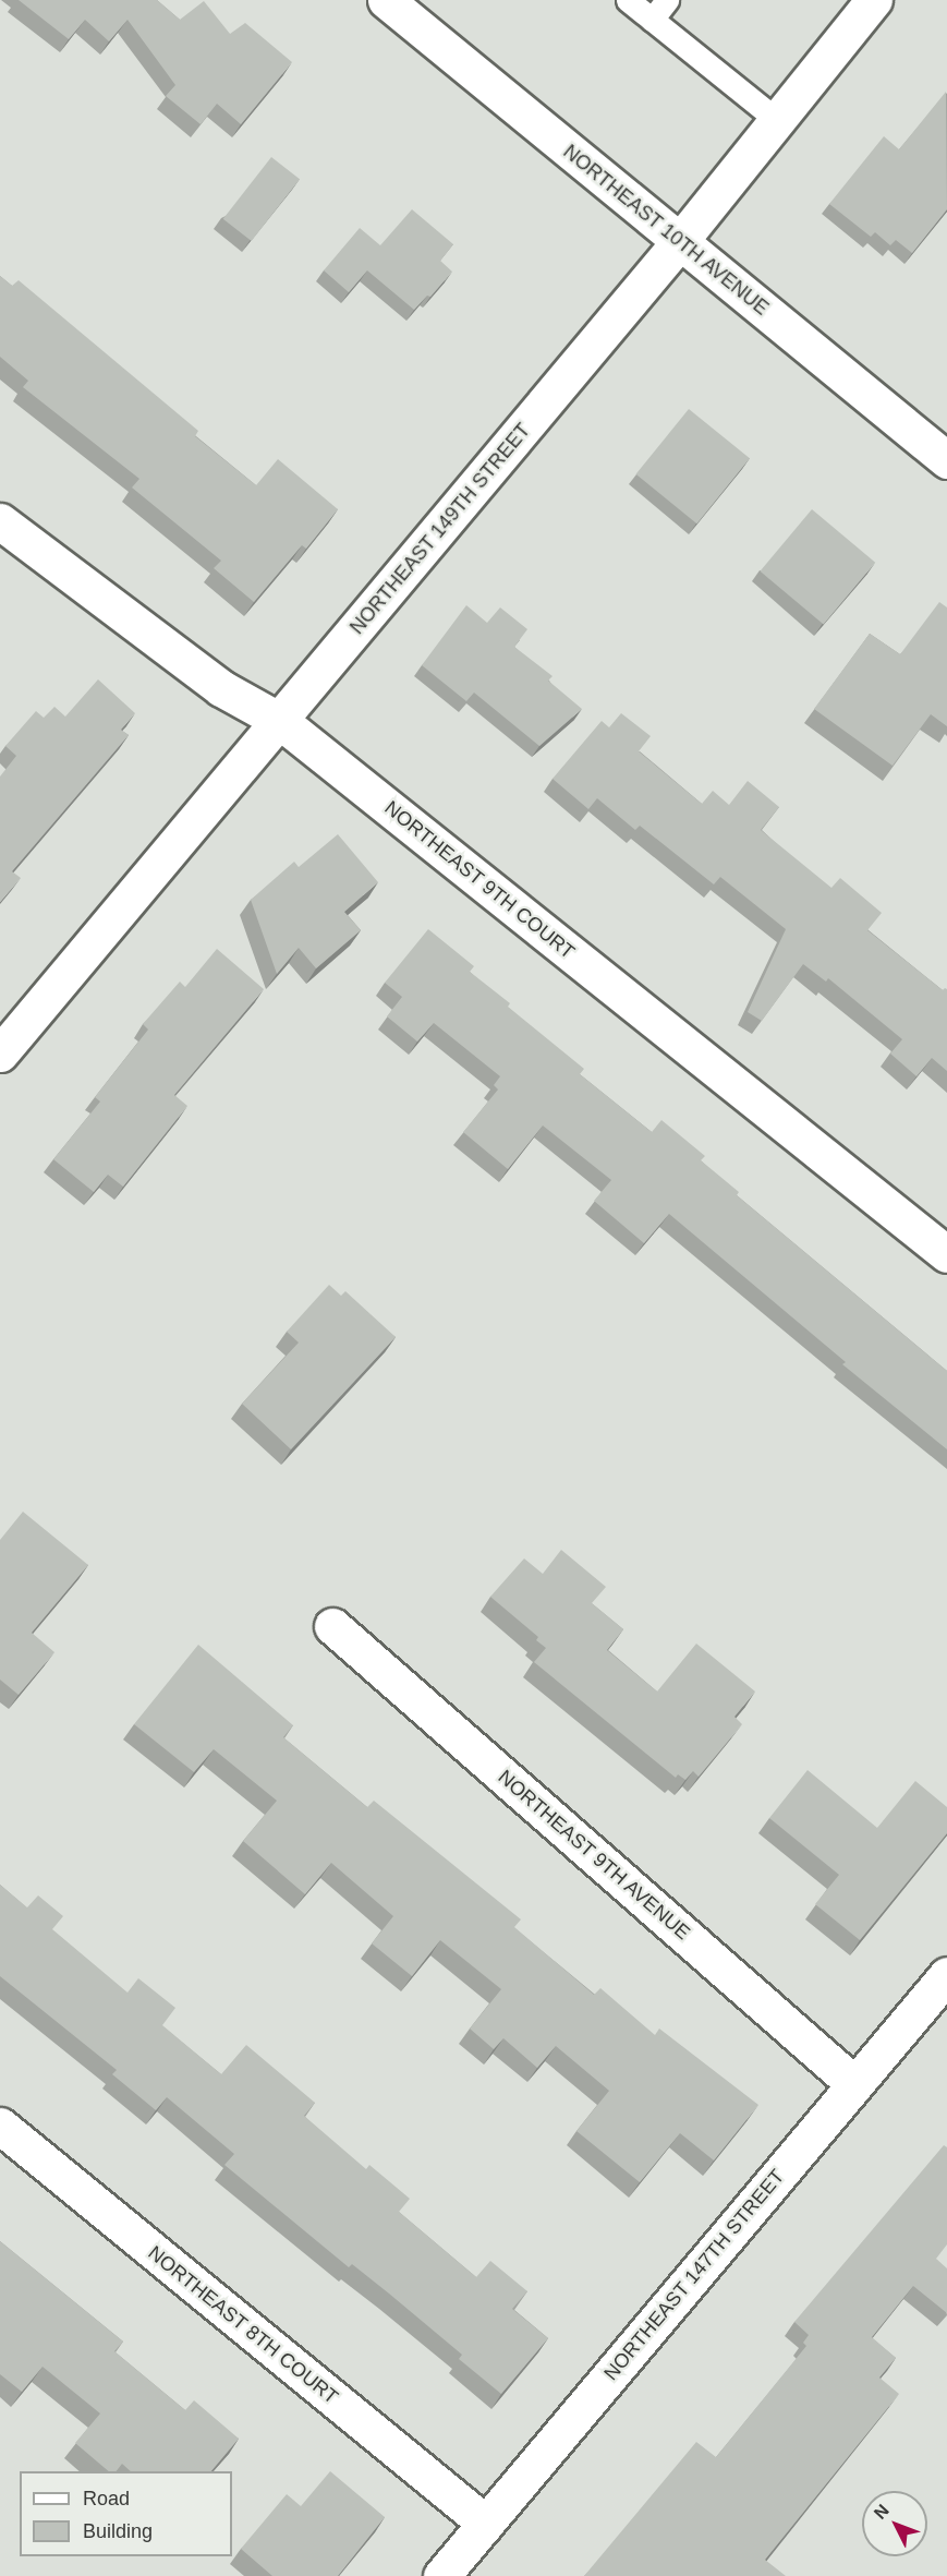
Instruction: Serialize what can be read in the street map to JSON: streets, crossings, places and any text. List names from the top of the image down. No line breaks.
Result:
{"streets":{"street":["NORTHEAST 10TH AVENUE","NORTHEAST 149TH STREET","NORTHEAST 9TH COURT","NORTHEAST 9TH AVENUE","NORTHEAST 147TH STREET","NORTHEAST 8TH COURT"]},"crossings":[["NORTHEAST 10TH AVENUE","NORTHEAST 149TH STREET"],["NORTHEAST 149TH STREET","NORTHEAST 9TH COURT"],["NORTHEAST 9TH AVENUE","NORTHEAST 147TH STREET"],["NORTHEAST 147TH STREET","NORTHEAST 8TH COURT"]],"legend":["Road","Building"],"north":"top left"}
